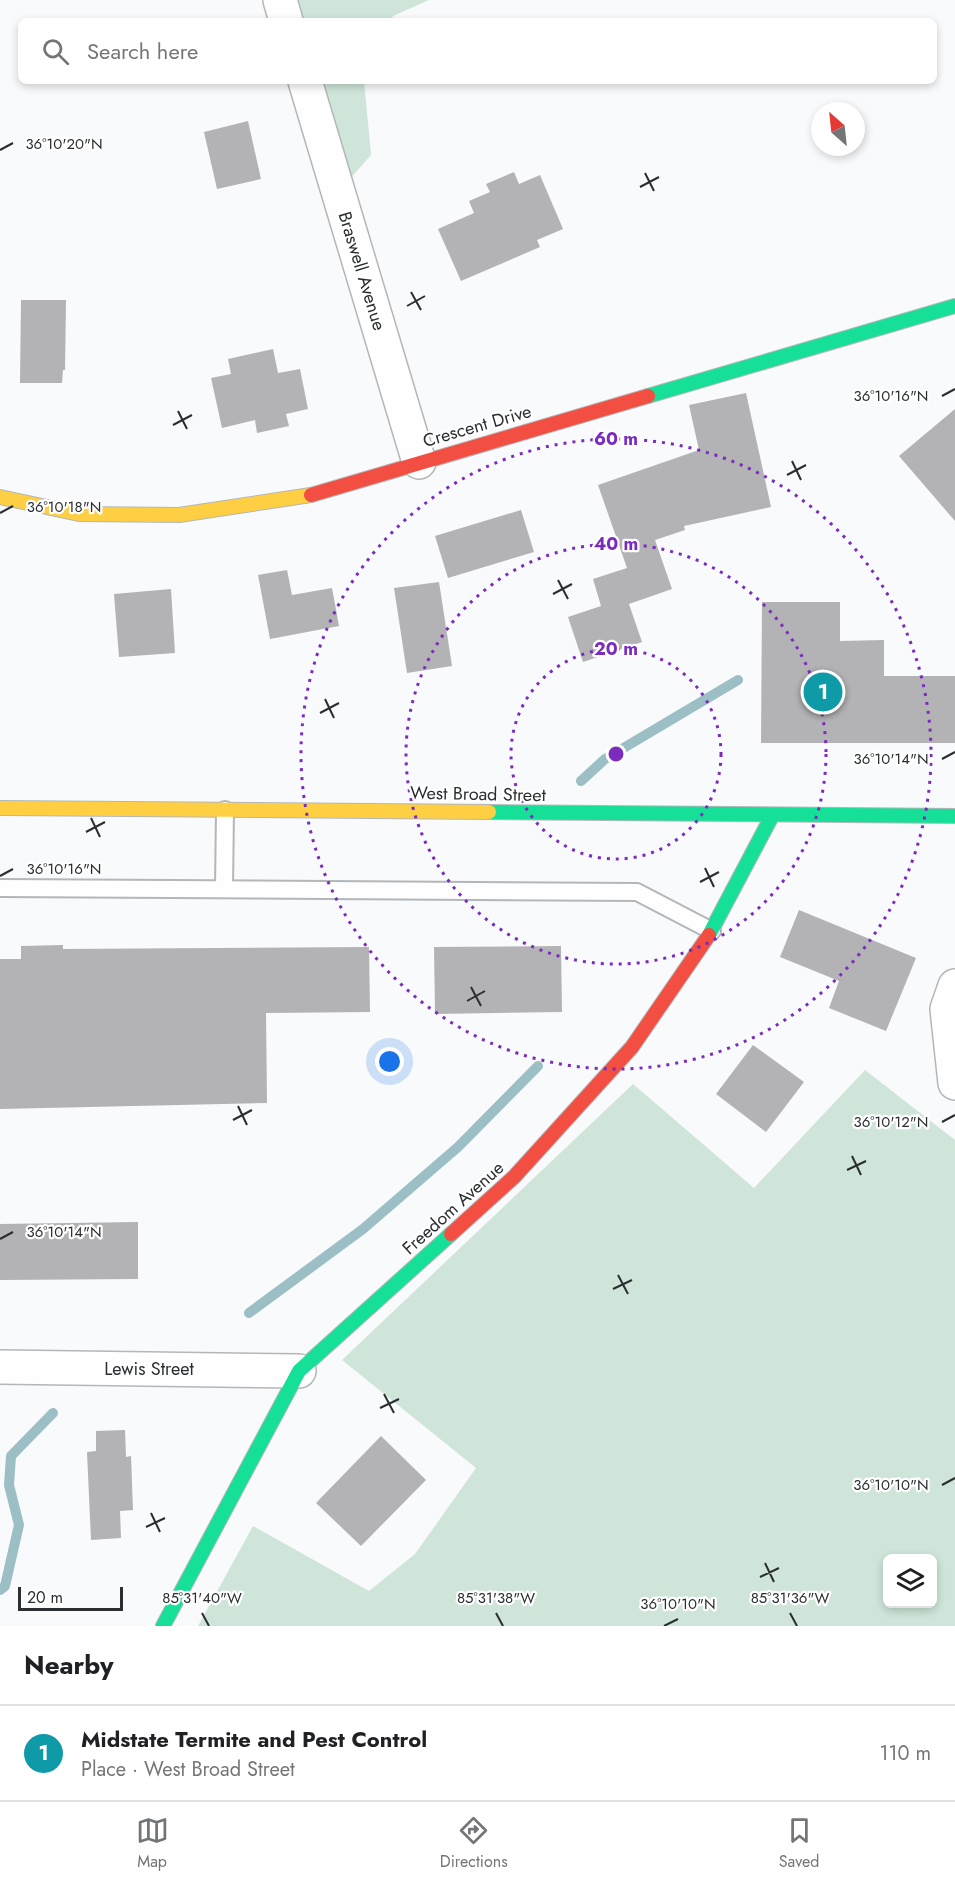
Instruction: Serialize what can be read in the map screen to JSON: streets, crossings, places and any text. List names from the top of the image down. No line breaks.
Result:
{"streets":{"street":["Braswell Avenue","Crescent Drive","West Broad Street","Freedom Avenue","Lewis Street"]},"crossings":[["Braswell Avenue","Crescent Drive"],["West Broad Street","Freedom Avenue"],["Freedom Avenue","Lewis Street"]],"scale_bar":"20 m","north":"top left","page":{"search":"Search here","pins":"1","scale":"20 m","heading":"Nearby","list":[{"mark":"1","name":"Midstate Termite and Pest Control","note":"Place · West Broad Street","value":"110 m"}],"nav":["Map","Directions","Saved"]},"coordinates":["36°10'20\"N","36°10'16\"N","36°10'18\"N","36°10'14\"N","36°10'12\"N","36°10'10\"N","85°31'40\"W","85°31'38\"W","85°31'36\"W"],"rings":["60 m","40 m","20 m"]}
